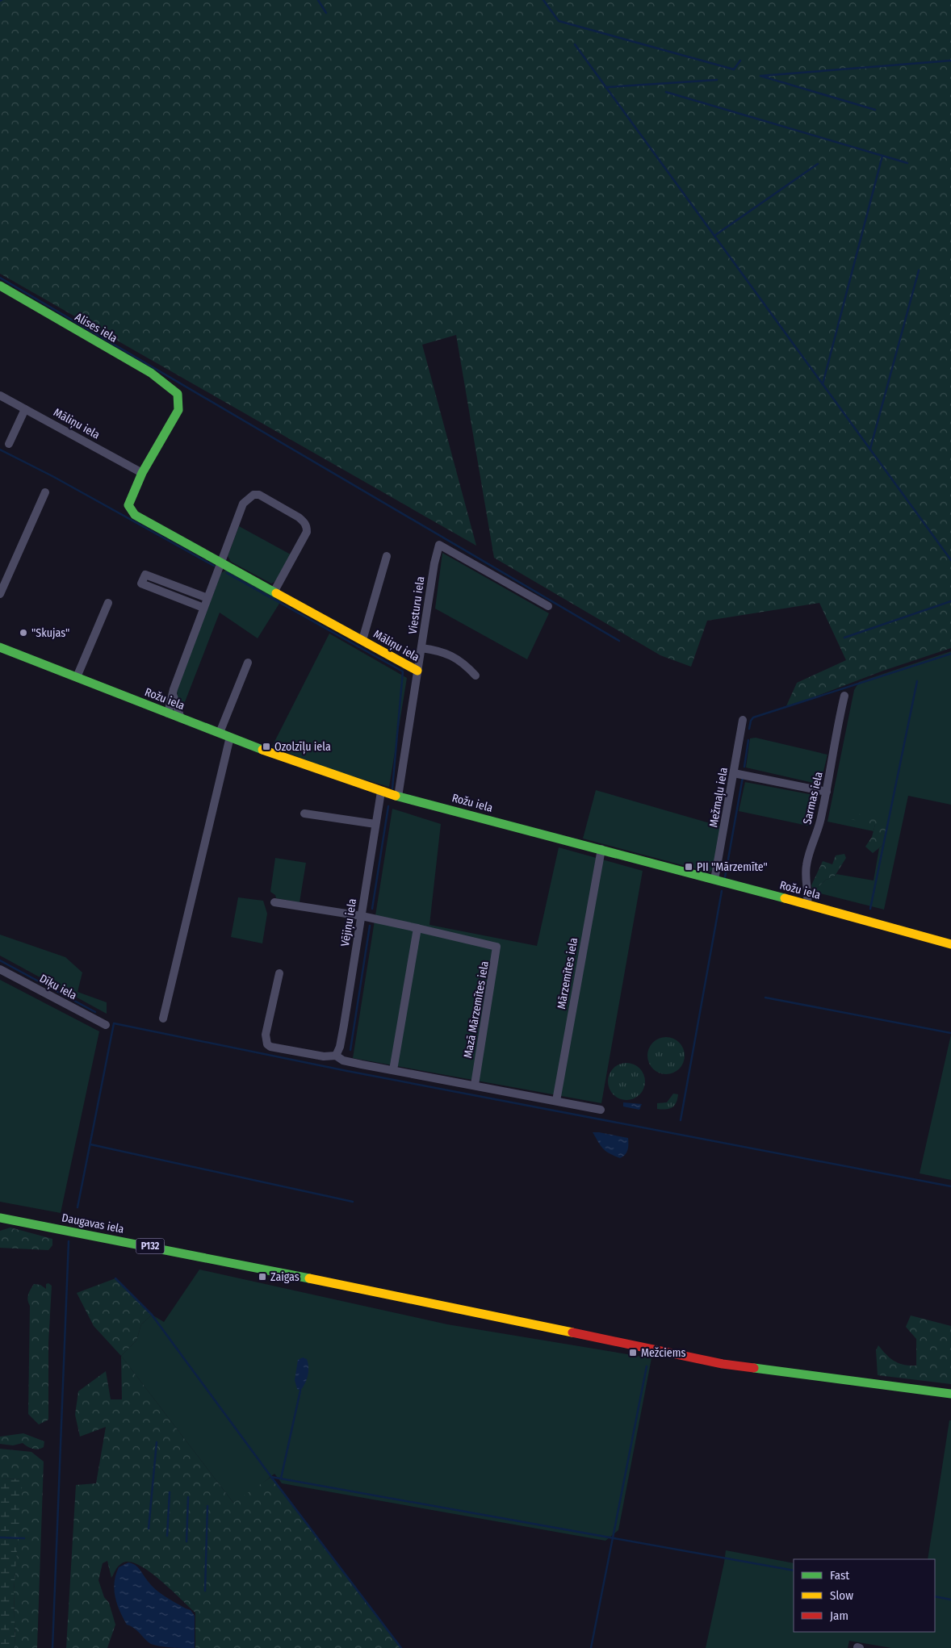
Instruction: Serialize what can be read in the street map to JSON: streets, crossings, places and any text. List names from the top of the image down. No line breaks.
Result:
{"streets":{"street":["Alises iela","Māliņu iela","Viesturu iela","Rožu iela","Mežmaļu iela","Sarmas iela","Vējiņu iela","Mārzemītes iela","Dīķu iela","Mazā Mārzemītes iela","Daugavas iela","P132"]},"crossings":[["Alises iela","Māliņu iela"],["Māliņu iela","Viesturu iela"],["Māliņu iela","Rožu iela"],["Rožu iela","Mežmaļu iela"],["Rožu iela","Sarmas iela"],["Rožu iela","Vējiņu iela"],["Rožu iela","Mārzemītes iela"]],"places":{"other":["\"Skujas\""],"transit":["Ozolzīļu iela","PII \"Mārzemīte\"","Zaigas","Mežciems"]},"legend":["Fast","Slow","Jam"]}
